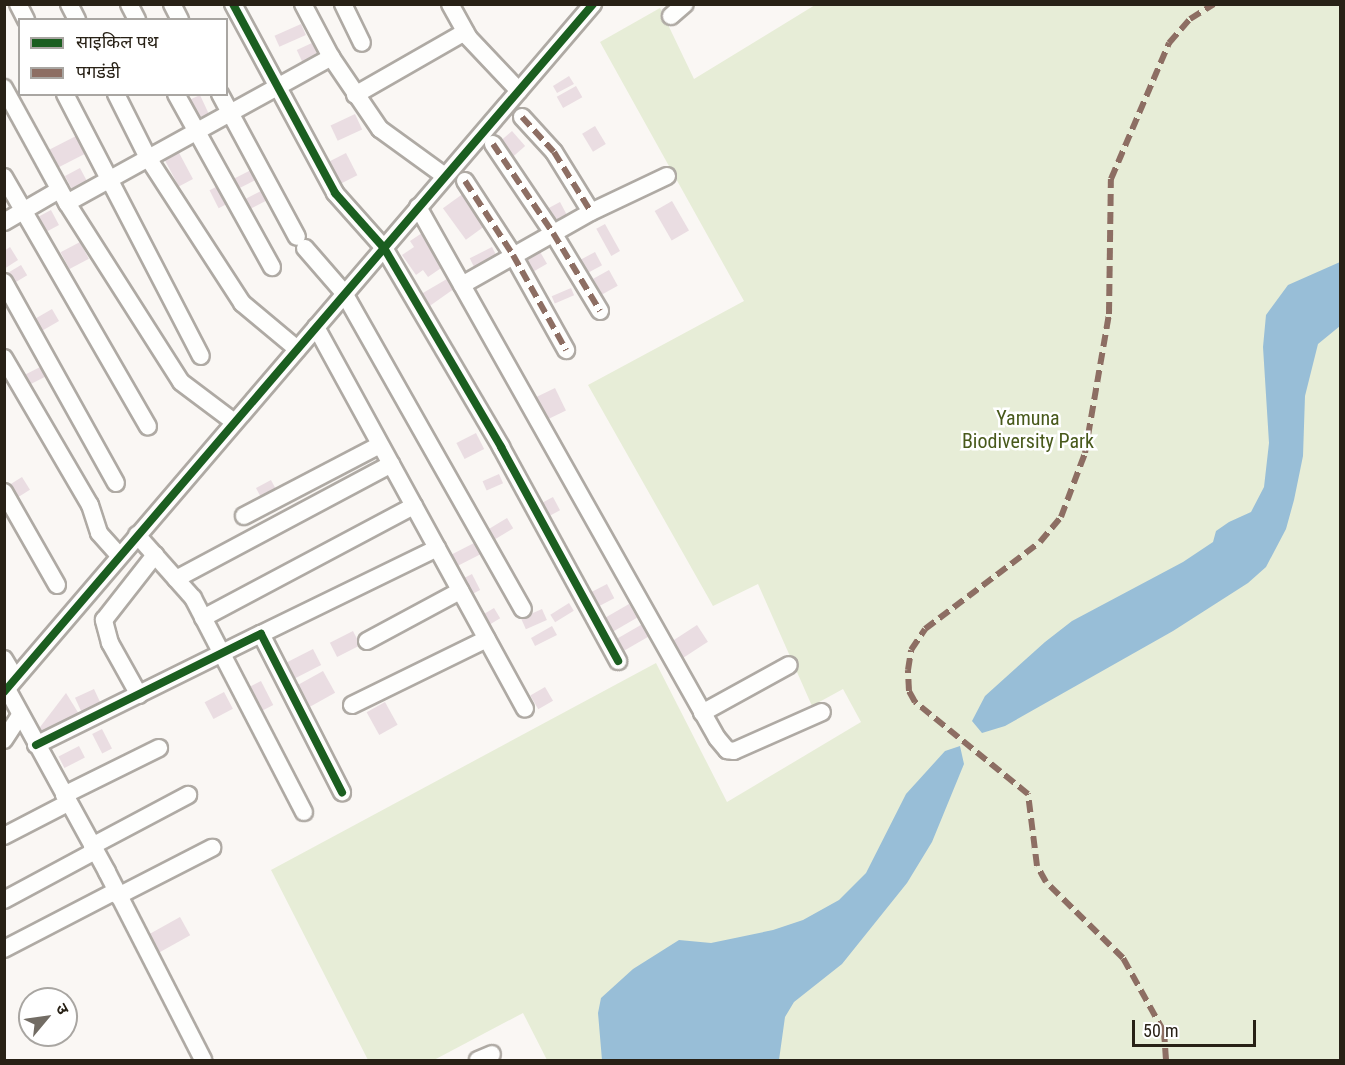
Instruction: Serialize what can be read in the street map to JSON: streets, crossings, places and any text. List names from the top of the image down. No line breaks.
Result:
{"parks":["Yamuna Biodiversity Park"],"legend":["साइकिल पथ","पगडंडी"],"scale_bar":"50 m","north":"top right"}
